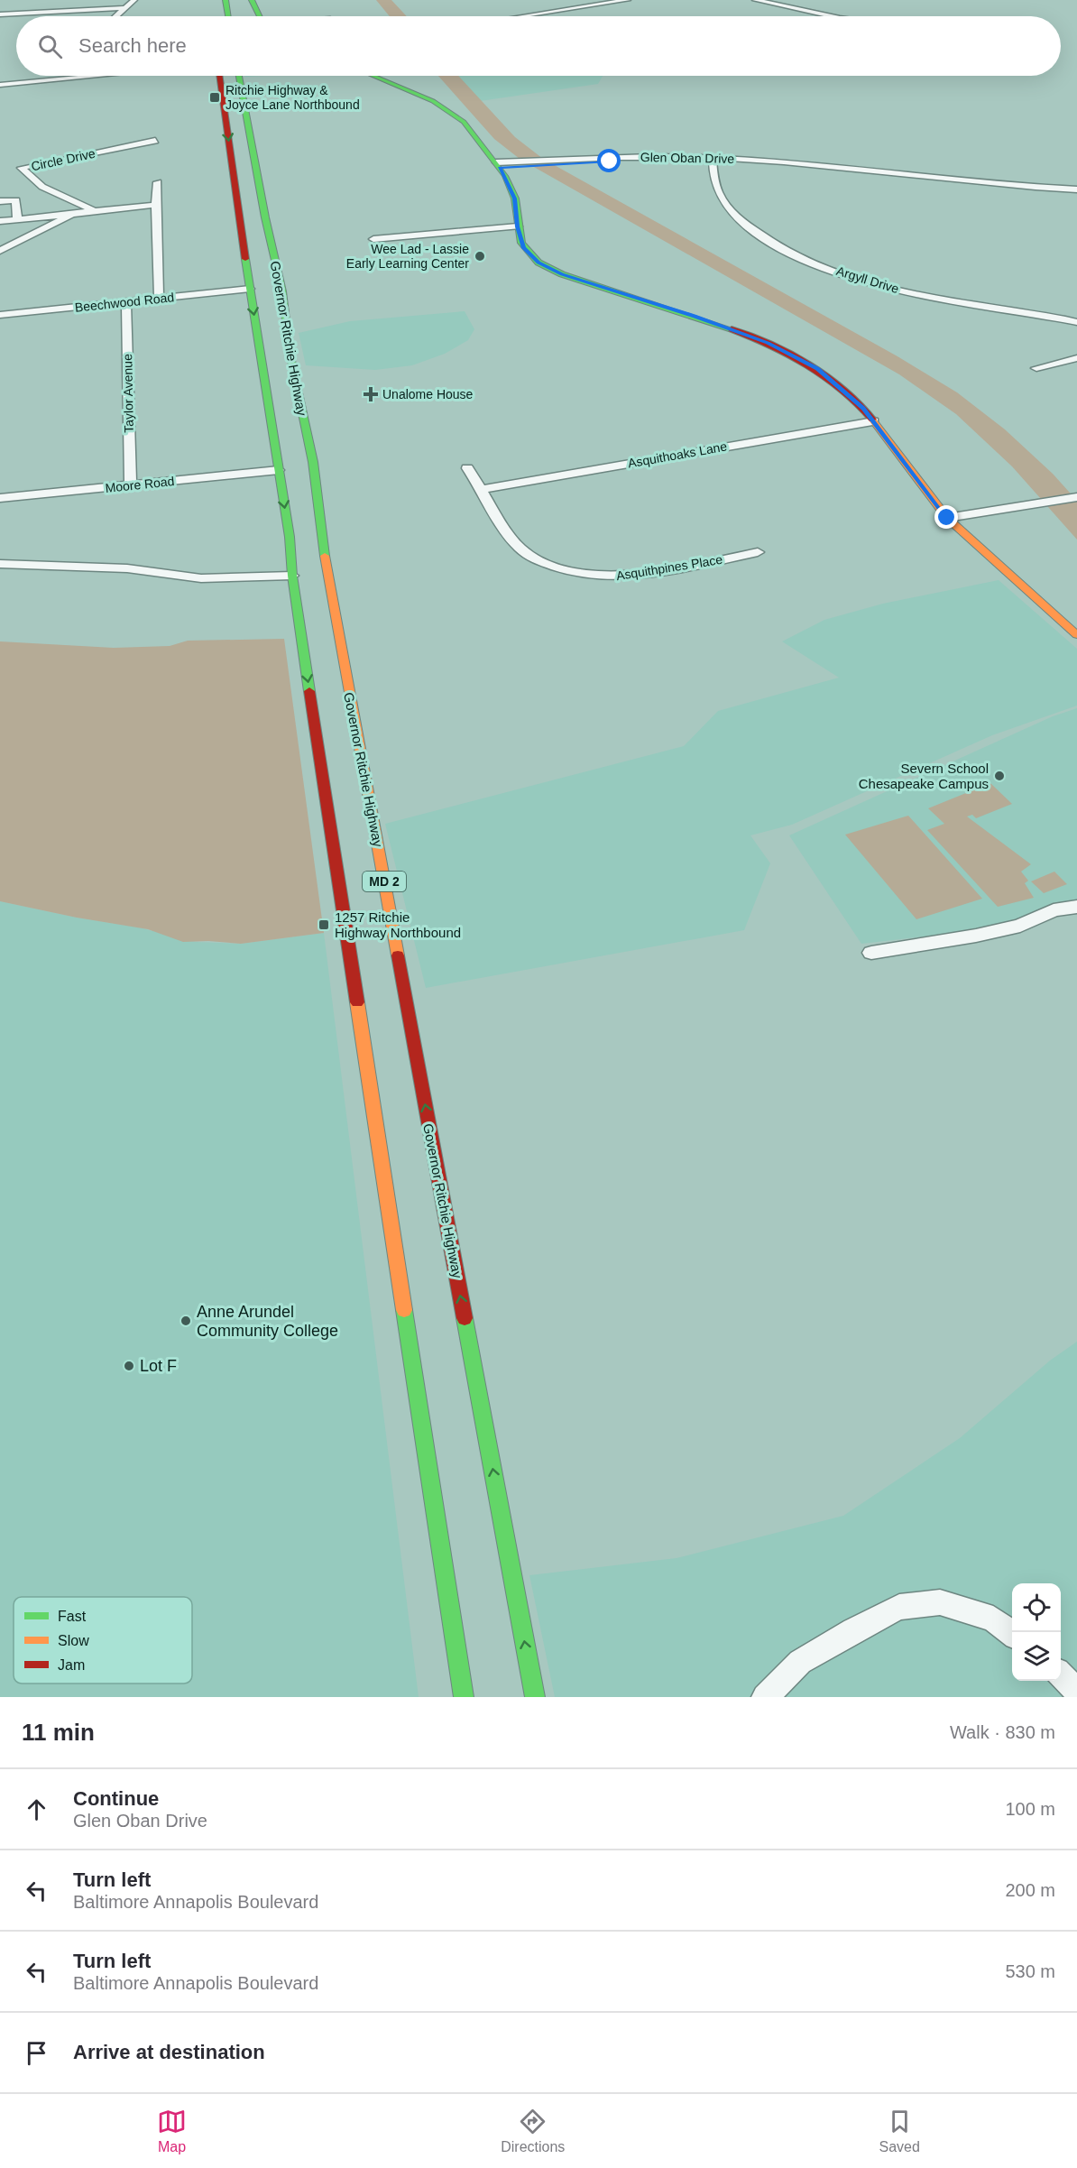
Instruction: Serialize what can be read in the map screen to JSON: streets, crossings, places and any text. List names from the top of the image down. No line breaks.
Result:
{"streets":{"main road":["Governor Ritchie Highway","MD 2"],"street":["Glen Oban Drive","Circle Drive","Argyll Drive","Beechwood Road","Taylor Avenue","Asquithoaks Lane","Moore Road","Asquithpines Place"]},"crossings":[["Glen Oban Drive","Argyll Drive"],["Beechwood Road","Governor Ritchie Highway"],["Beechwood Road","Taylor Avenue"],["Governor Ritchie Highway","Moore Road"],["Taylor Avenue","Moore Road"],["Asquithoaks Lane","Asquithpines Place"]],"places":{"transit":["Ritchie Highway & Joyce Lane Northbound","1257 Ritchie Highway Northbound"],"other":["Wee Lad - Lassie Early Learning Center","Severn School Chesapeake Campus","Anne Arundel Community College","Lot F"],"health":["Unalome House"]},"legend":["Fast","Slow","Jam"],"page":{"search":"Search here","heading":["11 min","Walk · 830 m"],"list":[["Continue","Glen Oban Drive","100 m"],["Turn left","Baltimore Annapolis Boulevard","200 m"],["Turn left","Baltimore Annapolis Boulevard","530 m"],"Arrive at destination"],"nav":["Map","Directions","Saved"]}}
